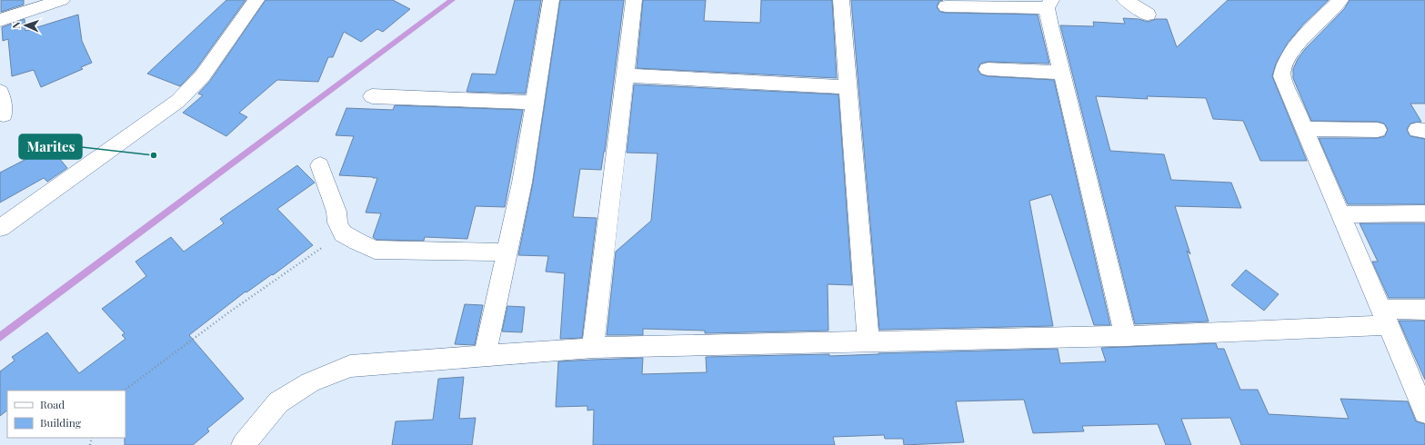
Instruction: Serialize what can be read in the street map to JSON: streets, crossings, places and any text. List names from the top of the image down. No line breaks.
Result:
{"places":["Marites"],"legend":["Road","Building"],"north":"left"}
